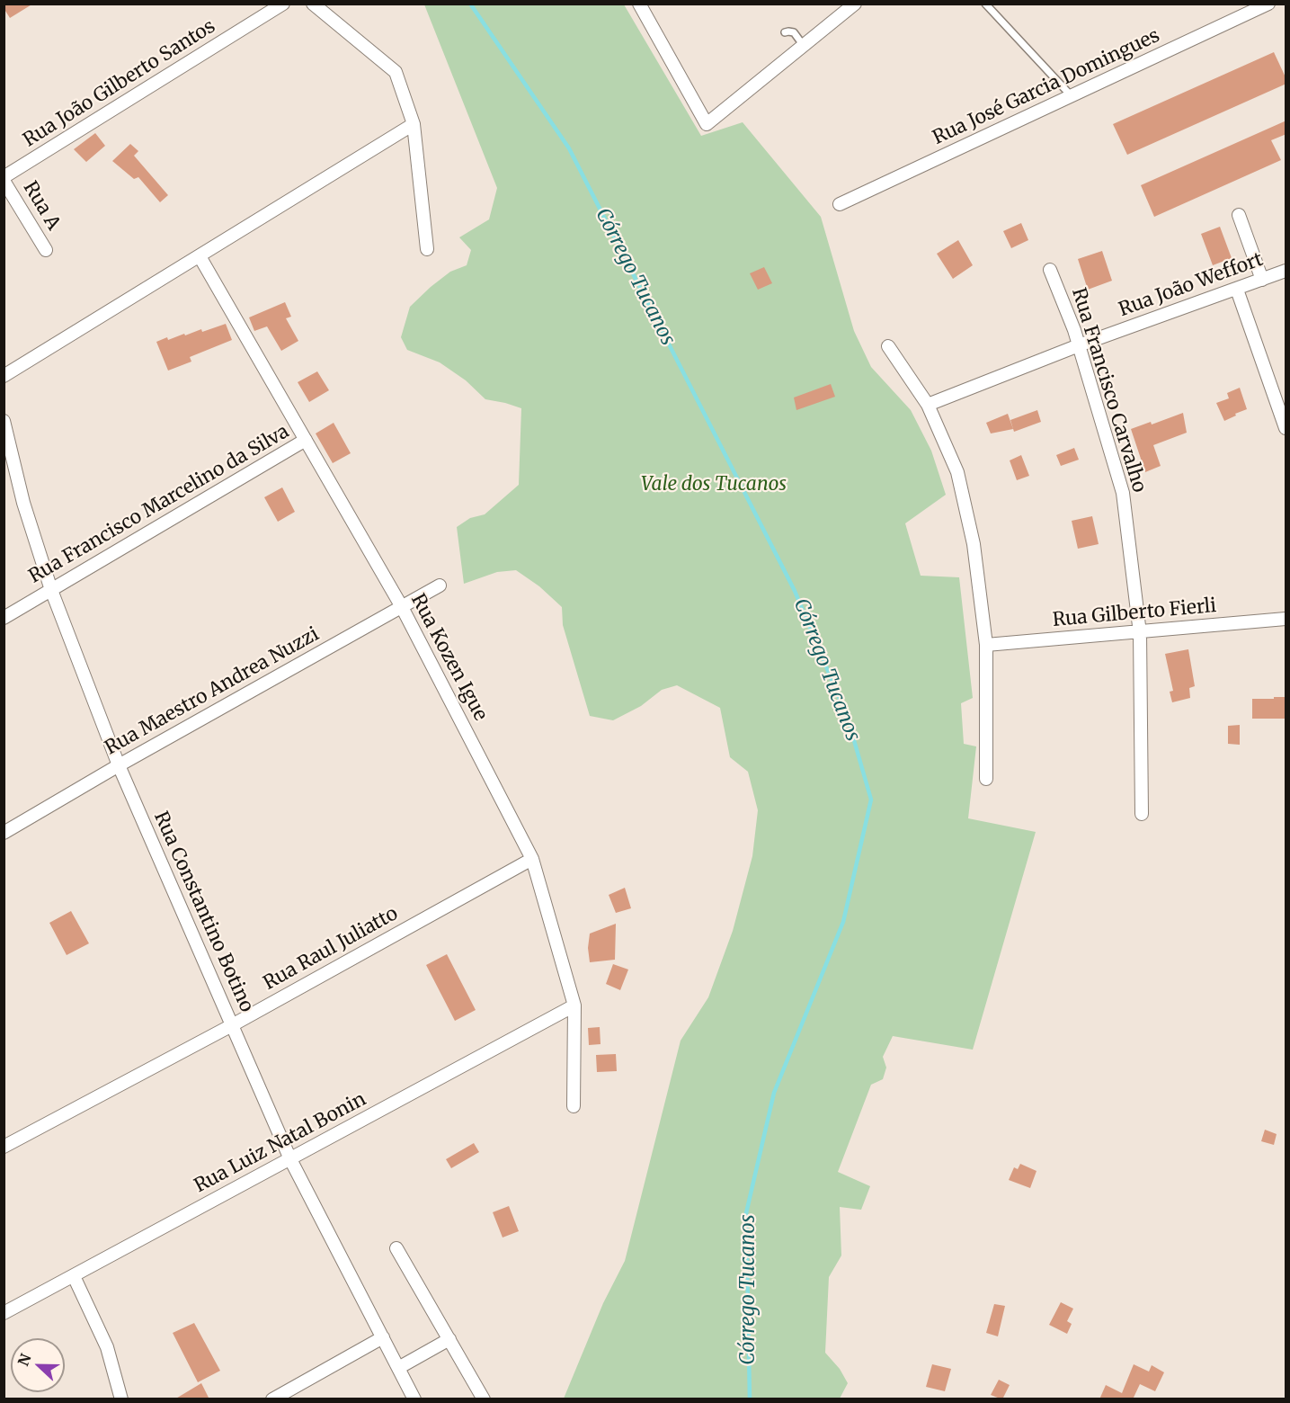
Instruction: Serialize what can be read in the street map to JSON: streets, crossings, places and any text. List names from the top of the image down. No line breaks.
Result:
{"streets":{"street":["Rua João Gilberto Santos","Rua José Garcia Domingues","Rua A","Rua João Weffort","Rua Francisco Carvalho","Rua Francisco Marcelino da Silva","Rua Gilberto Fierli","Rua Kozen Igue","Rua Maestro Andrea Nuzzi","Rua Constantino Botino","Rua Raul Juliatto","Rua Luiz Natal Bonin"]},"crossings":[["Rua João Gilberto Santos","Rua A"],["Rua João Weffort","Rua Francisco Carvalho"],["Rua Francisco Carvalho","Rua Gilberto Fierli"],["Rua Francisco Marcelino da Silva","Rua Kozen Igue"],["Rua Francisco Marcelino da Silva","Rua Constantino Botino"],["Rua Kozen Igue","Rua Maestro Andrea Nuzzi"],["Rua Kozen Igue","Rua Raul Juliatto"],["Rua Kozen Igue","Rua Luiz Natal Bonin"],["Rua Maestro Andrea Nuzzi","Rua Constantino Botino"],["Rua Constantino Botino","Rua Raul Juliatto"],["Rua Constantino Botino","Rua Luiz Natal Bonin"]],"water":["Córrego Tucanos"],"parks":["Vale dos Tucanos"],"north":"left"}
